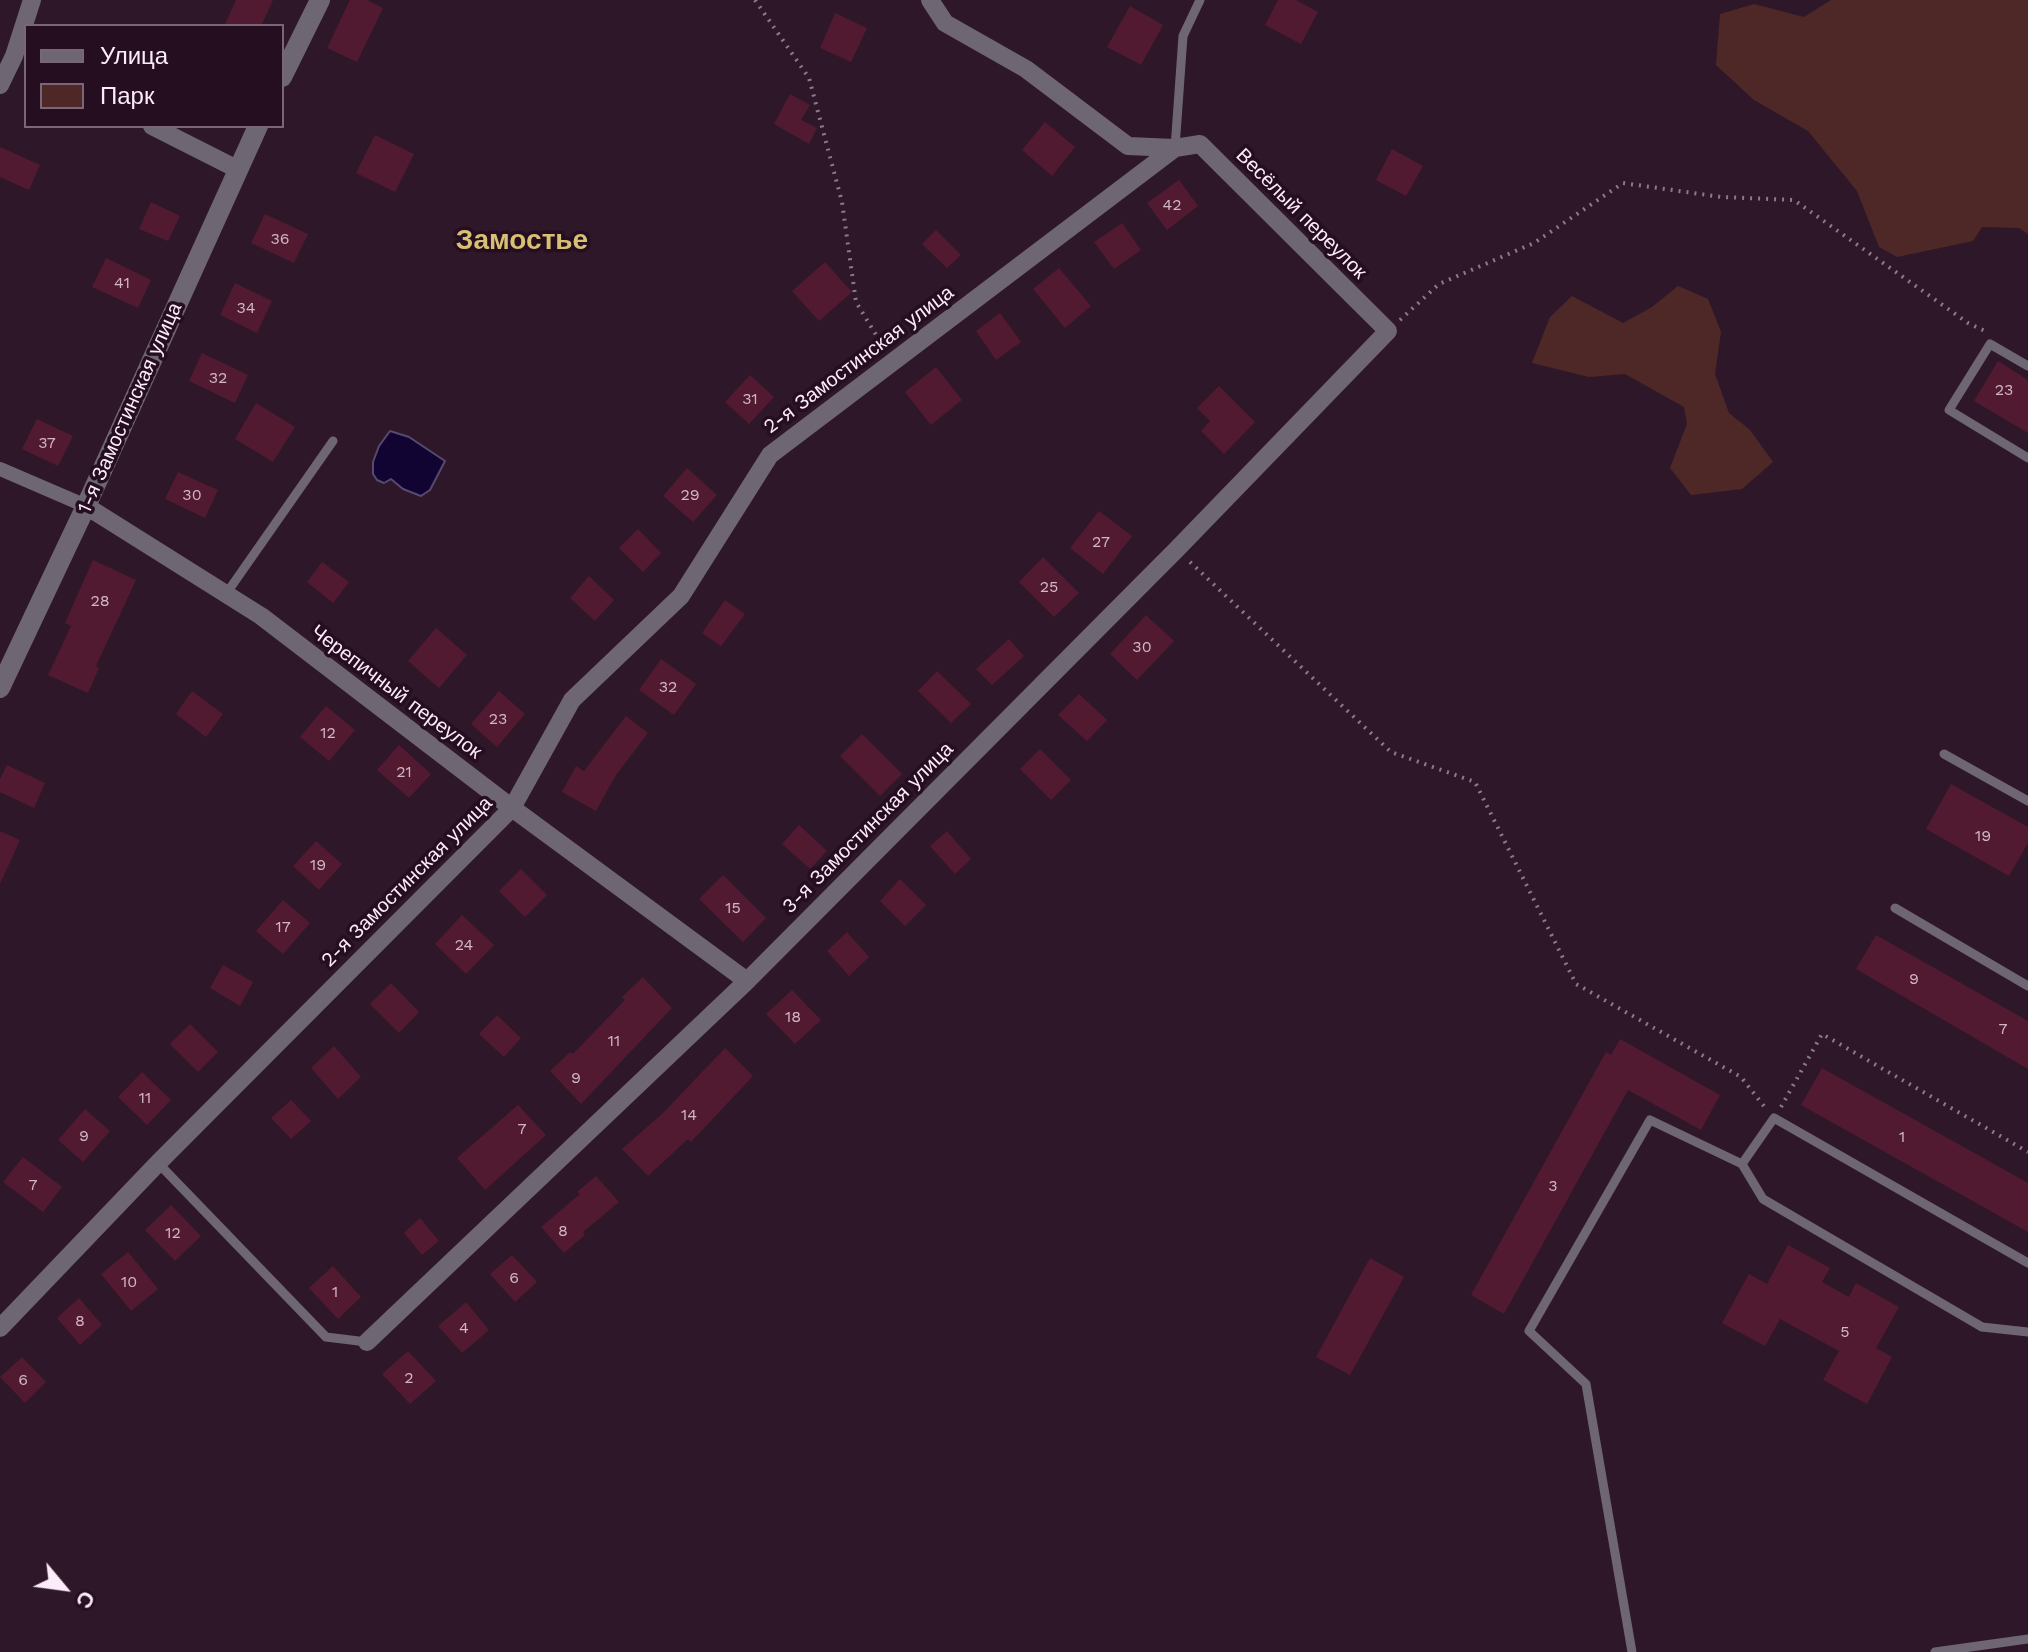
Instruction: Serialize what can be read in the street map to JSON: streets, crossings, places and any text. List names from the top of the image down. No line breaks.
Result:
{"streets":{"street":["Весёлый переулок","2-я Замостинская улица","1-я Замостинская улица","Черепичный переулок","3-я Замостинская улица"]},"crossings":[["Весёлый переулок","2-я Замостинская улица"],["Весёлый переулок","3-я Замостинская улица"],["2-я Замостинская улица","Черепичный переулок"],["1-я Замостинская улица","Черепичный переулок"],["Черепичный переулок","3-я Замостинская улица"]],"districts":["Замостье"],"house_numbers":["42","36","41","34","32","23","31","37","30","29","27","25","28","30","32","23","12","21","19","19","15","17","24","9","18","7","11","9","11","14","7","9","1","7","3","8","12","6","10","1","8","4","5","2","6"],"legend":["Улица","Парк"],"north":"bottom right"}
